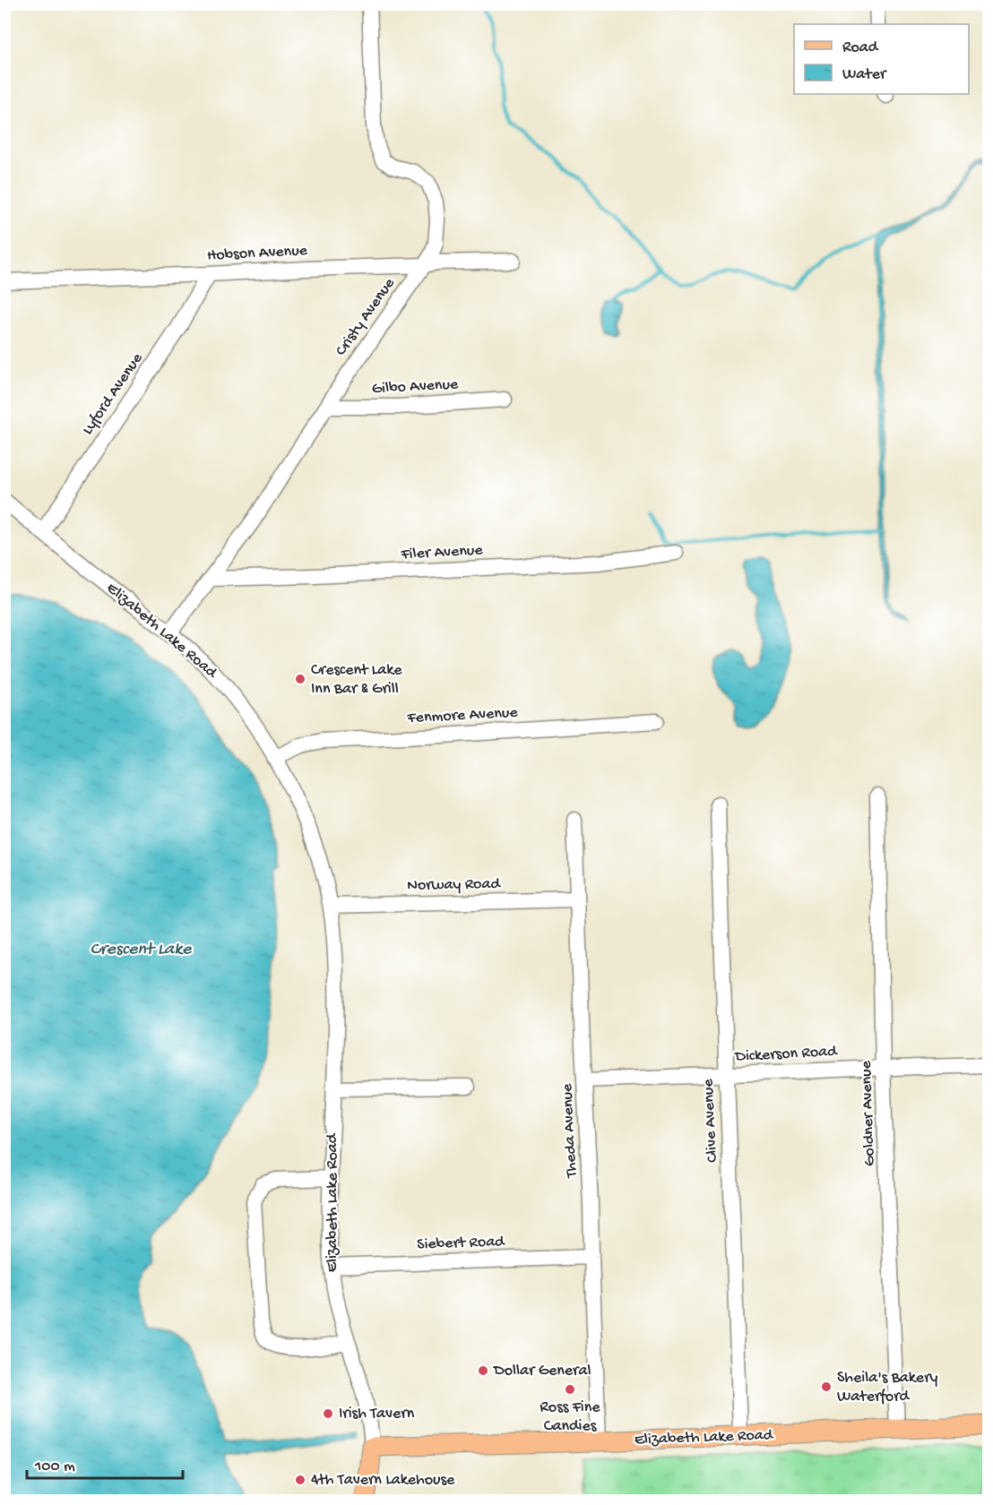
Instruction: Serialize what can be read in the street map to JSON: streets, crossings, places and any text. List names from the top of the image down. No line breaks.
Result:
{"streets":{"main road":["Elizabeth Lake Road"],"street":["Hobson Avenue","Cristy Avenue","Gilbo Avenue","Lyford Avenue","Filer Avenue","Fenmore Avenue","Norway Road","Dickerson Road","Goldner Avenue","Clive Avenue","Theda Avenue","Siebert Road"]},"crossings":[["Hobson Avenue","Cristy Avenue"],["Hobson Avenue","Lyford Avenue"],["Cristy Avenue","Gilbo Avenue"],["Cristy Avenue","Filer Avenue"],["Cristy Avenue","Elizabeth Lake Road"],["Lyford Avenue","Elizabeth Lake Road"],["Elizabeth Lake Road","Fenmore Avenue"],["Elizabeth Lake Road","Norway Road"],["Elizabeth Lake Road","Goldner Avenue"],["Elizabeth Lake Road","Clive Avenue"],["Elizabeth Lake Road","Theda Avenue"],["Elizabeth Lake Road","Siebert Road"],["Norway Road","Theda Avenue"],["Dickerson Road","Goldner Avenue"],["Dickerson Road","Clive Avenue"],["Dickerson Road","Theda Avenue"],["Theda Avenue","Siebert Road"]],"water":["Crescent Lake"],"places":["Crescent Lake Inn Bar & Grill","Dollar General","Sheila's Bakery Waterford","Ross Fine Candies","Irish Tavern","4th Tavern Lakehouse"],"legend":["Road","Water"],"scale_bar":"100 m"}
